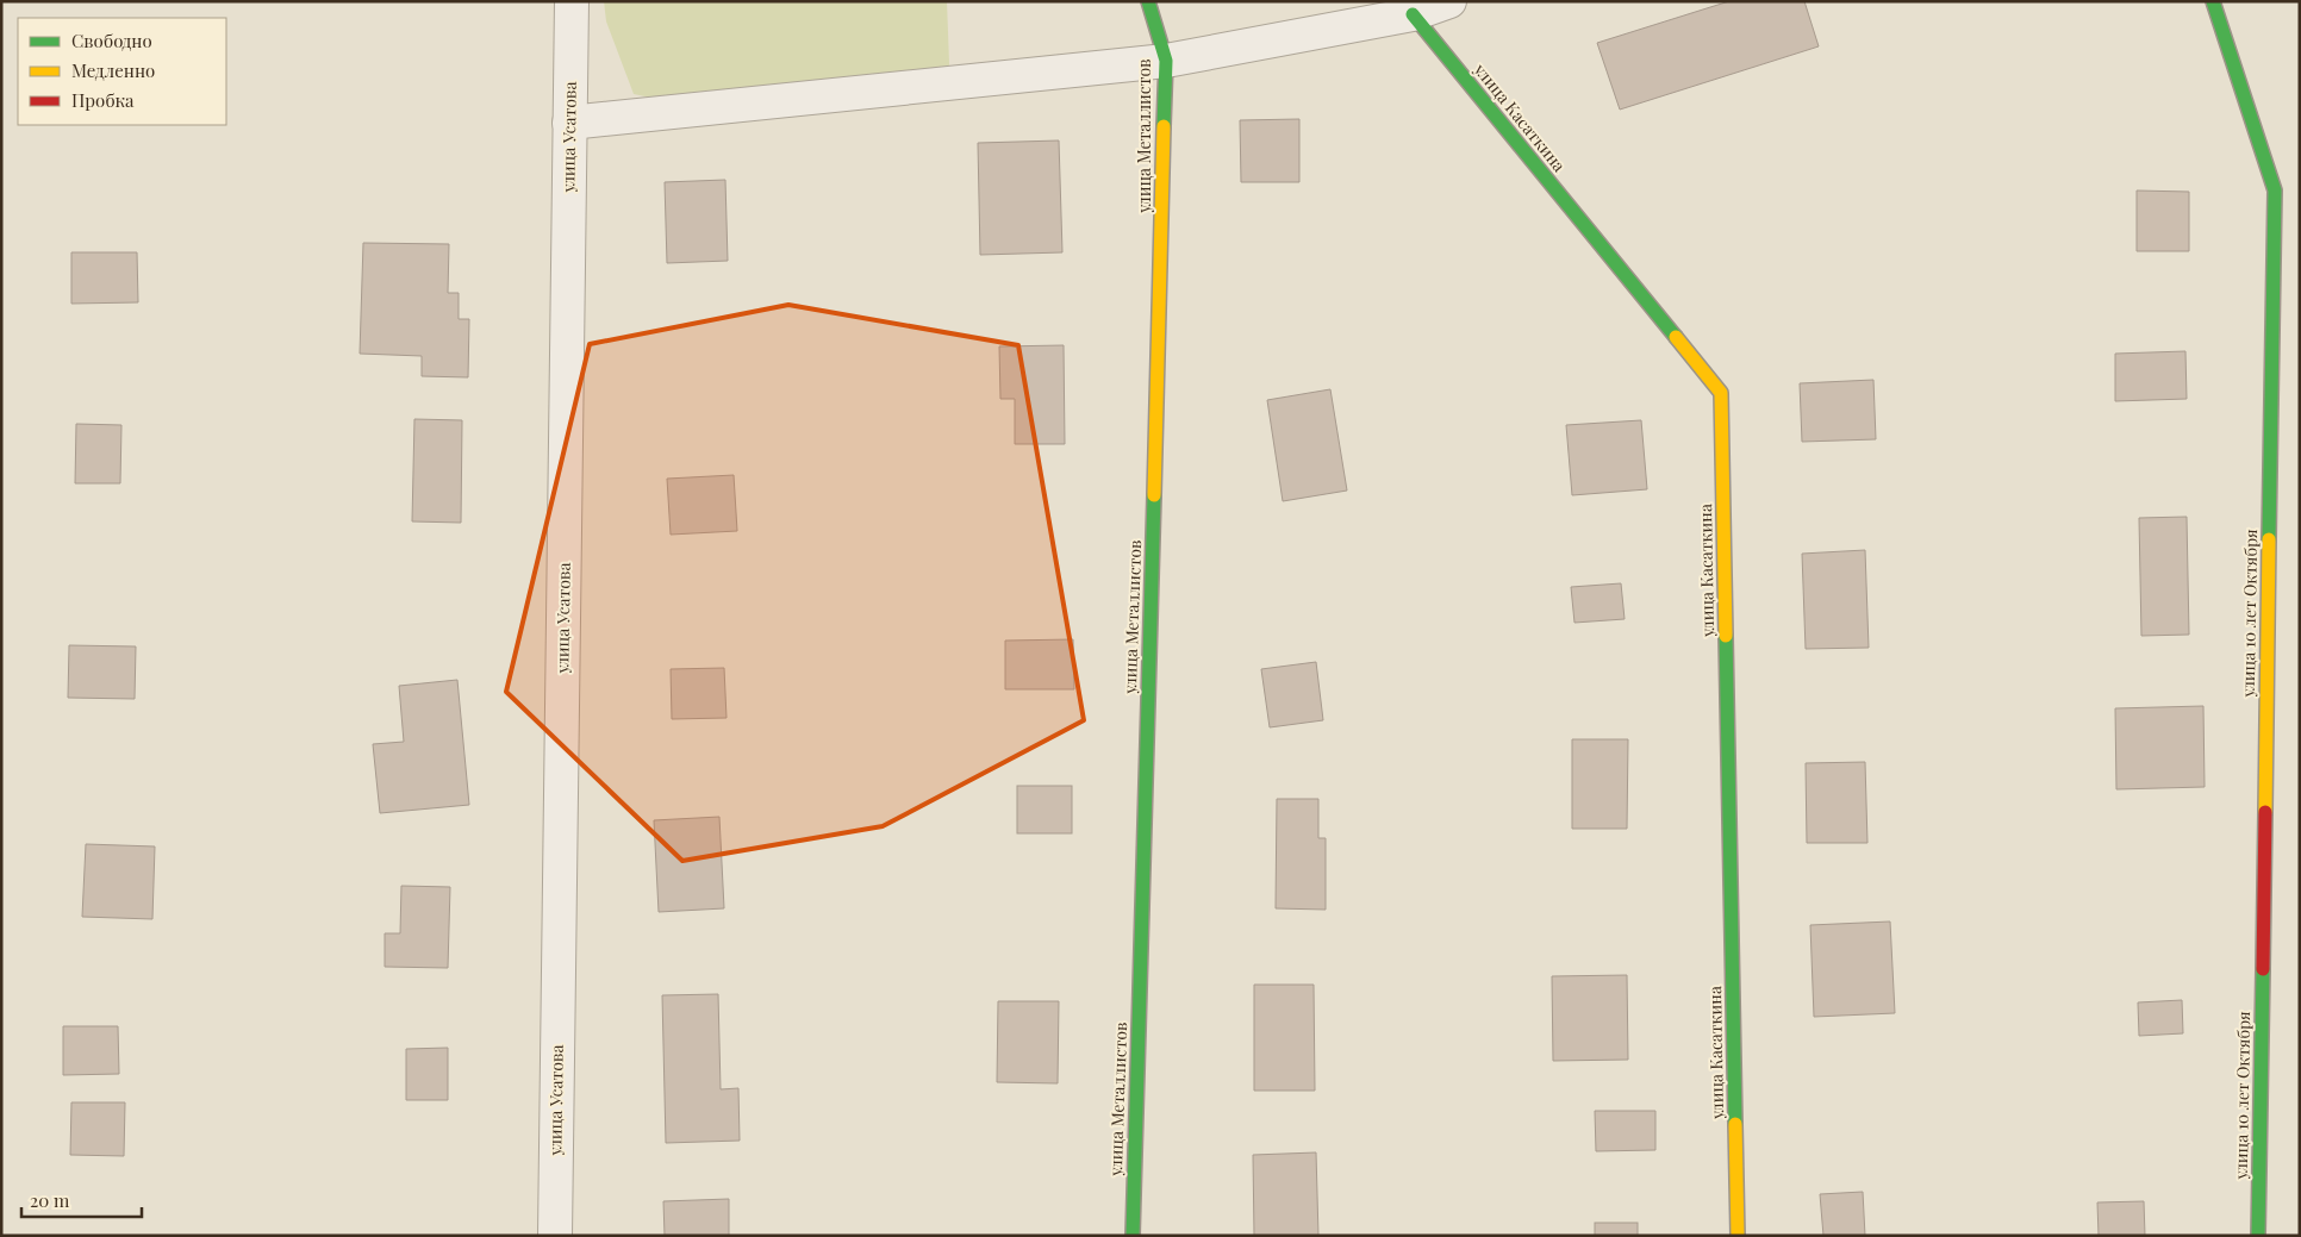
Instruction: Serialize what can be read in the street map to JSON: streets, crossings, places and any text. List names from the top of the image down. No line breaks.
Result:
{"streets":{"street":["улица Касаткина","улица Металлистов","улица Усатова","улица 10 лет Октября"]},"legend":["Свободно","Медленно","Пробка"],"scale_bar":"20 m"}
